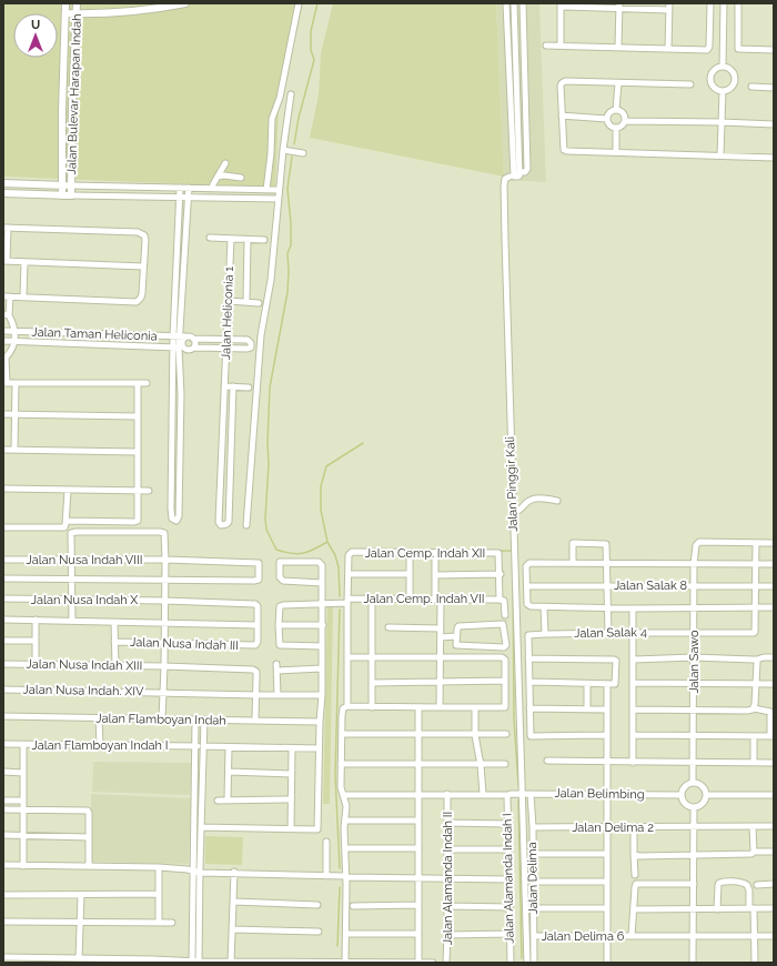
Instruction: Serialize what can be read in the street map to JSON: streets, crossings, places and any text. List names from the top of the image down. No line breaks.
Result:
{"streets":{"street":["Jalan Bulevar Harapan Indah","Jalan Heliconia 1","Jalan Taman Heliconia","Jalan Pinggir Kali","Jalan Cemp. Indah XII","Jalan Nusa Indah VIII","Jalan Salak 8","Jalan Cemp. Indah VII","Jalan Nusa Indah X","Jalan Salak 4","Jalan Nusa Indah III","Jalan Sawo","Jalan Nusa Indah XIII","Jalan Nusa Indah. XIV","Jalan Flamboyan Indah","Jalan Flamboyan Indah I","Jalan Belimbing","Jalan Delima 2","Jalan Alamanda Indah II","Jalan Alamanda Indah I","Jalan Delima","Jalan Delima 6"]},"crossings":[["Jalan Pinggir Kali","Jalan Belimbing"],["Jalan Pinggir Kali","Jalan Alamanda Indah I"],["Jalan Cemp. Indah XII","Jalan Cemp. Indah VII"],["Jalan Salak 8","Jalan Sawo"],["Jalan Nusa Indah X","Jalan Nusa Indah III"],["Jalan Salak 4","Jalan Sawo"],["Jalan Sawo","Jalan Belimbing"],["Jalan Nusa Indah XIII","Jalan Nusa Indah. XIV"],["Jalan Belimbing","Jalan Alamanda Indah II"],["Jalan Belimbing","Jalan Alamanda Indah I"],["Jalan Belimbing","Jalan Delima"],["Jalan Delima 2","Jalan Delima"],["Jalan Delima","Jalan Delima 6"]],"north":"top"}
